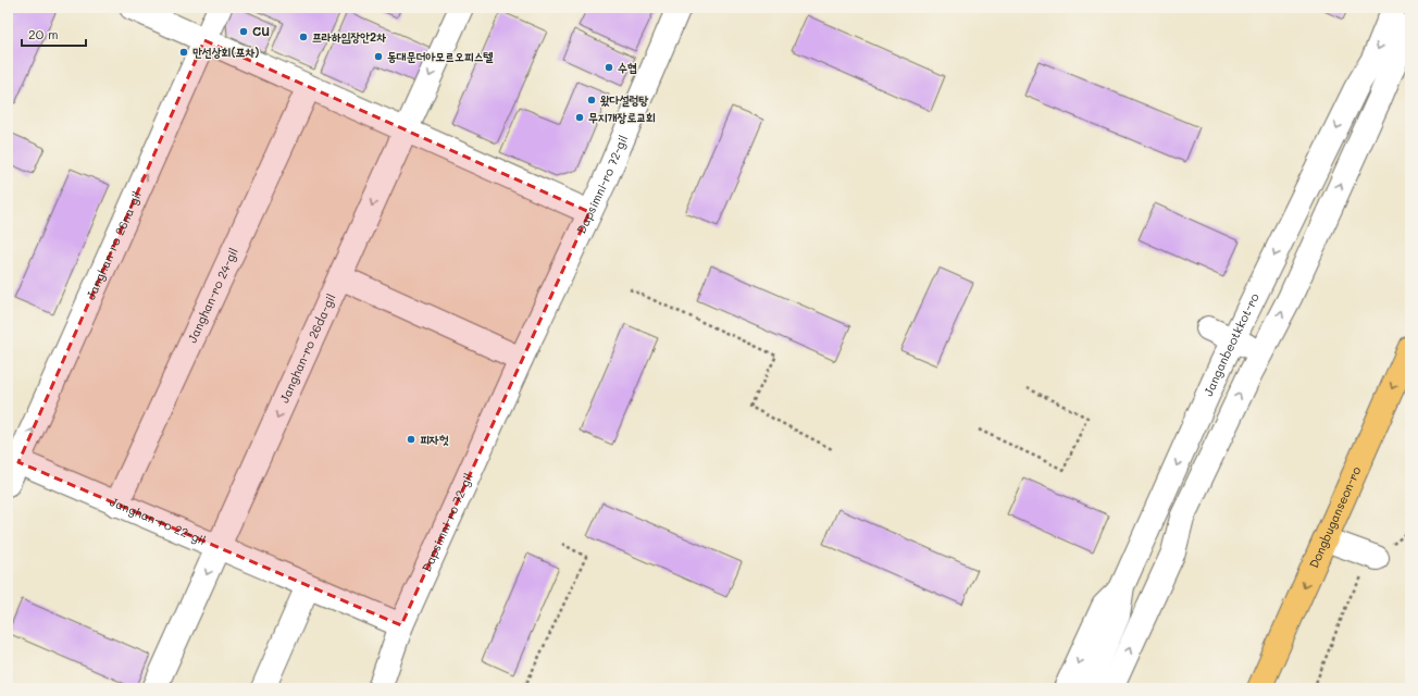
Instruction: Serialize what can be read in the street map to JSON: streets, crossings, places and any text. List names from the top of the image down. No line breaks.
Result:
{"streets":{"highway":["Dongbuganseon-ro"],"street":["Dapsimni-ro 72-gil","Janghan-ro 26na-gil","Janghan-ro 24-gil","Janganbeotkkot-ro","Janghan-ro 26da-gil","Janghan-ro 22-gil"]},"crossings":[["Dapsimni-ro 72-gil","Janghan-ro 22-gil"],["Janghan-ro 26na-gil","Janghan-ro 22-gil"],["Janghan-ro 24-gil","Janghan-ro 22-gil"],["Janghan-ro 26da-gil","Janghan-ro 22-gil"]],"one_way":["Janghan-ro 26na-gil","Janghan-ro 26da-gil","Dongbuganseon-ro"],"places":["CU","프라하임장안2차","만선상회(포차)","동대문더아모르오피스텔","수협","왔다설렁탕","무지개장로교회","피자헛"],"scale_bar":"20 m"}
